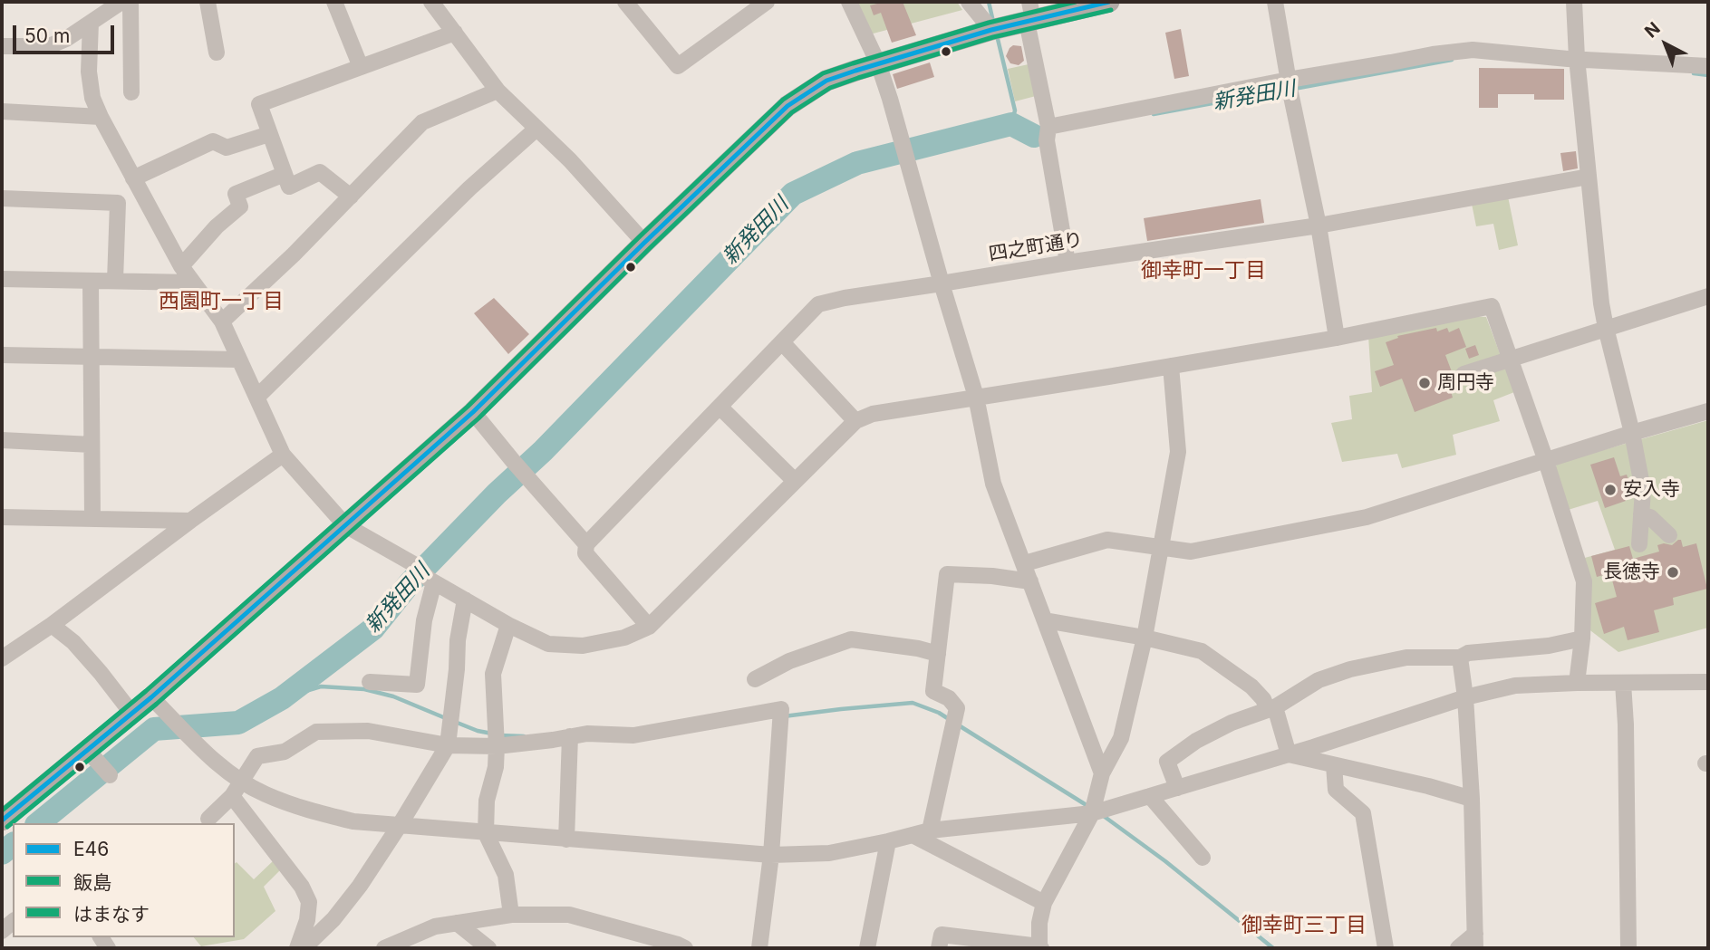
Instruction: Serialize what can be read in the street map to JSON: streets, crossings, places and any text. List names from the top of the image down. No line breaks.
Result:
{"streets":{"street":["四之町通り"]},"districts":["御幸町一丁目","西園町一丁目","御幸町三丁目"],"water":["新発田川"],"places":["周円寺","安入寺","長徳寺"],"lines":["transit line E46","transit line はまなす","transit line 飯島"],"legend":["E46","飯島","はまなす"],"scale_bar":"50 m","north":"top left"}
